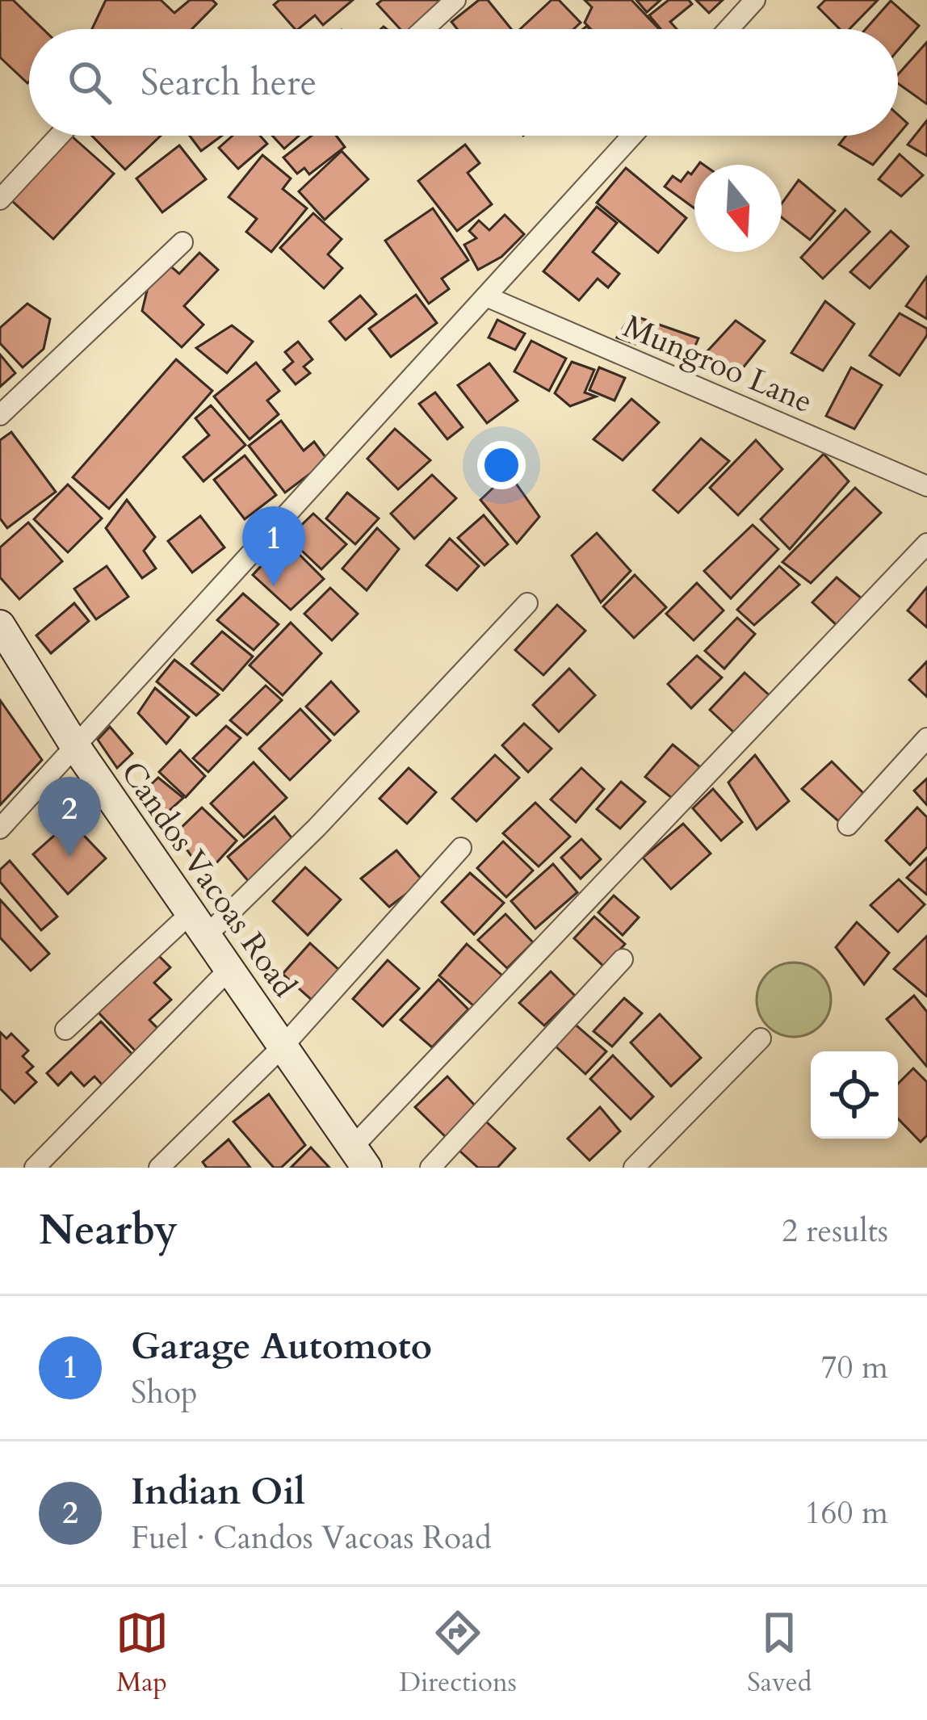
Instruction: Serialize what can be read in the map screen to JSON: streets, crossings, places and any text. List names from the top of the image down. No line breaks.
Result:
{"streets":{"main road":["Candos Vacoas Road"],"street":["Mungroo Lane"]},"north":"bottom","page":{"search":"Search here","pins":["1","2"],"heading":["Nearby","2 results"],"list":[{"mark":"1","name":"Garage Automoto","note":"Shop","value":"70 m"},{"mark":"2","name":"Indian Oil","note":"Fuel · Candos Vacoas Road","value":"160 m"}],"nav":["Map","Directions","Saved"]}}
